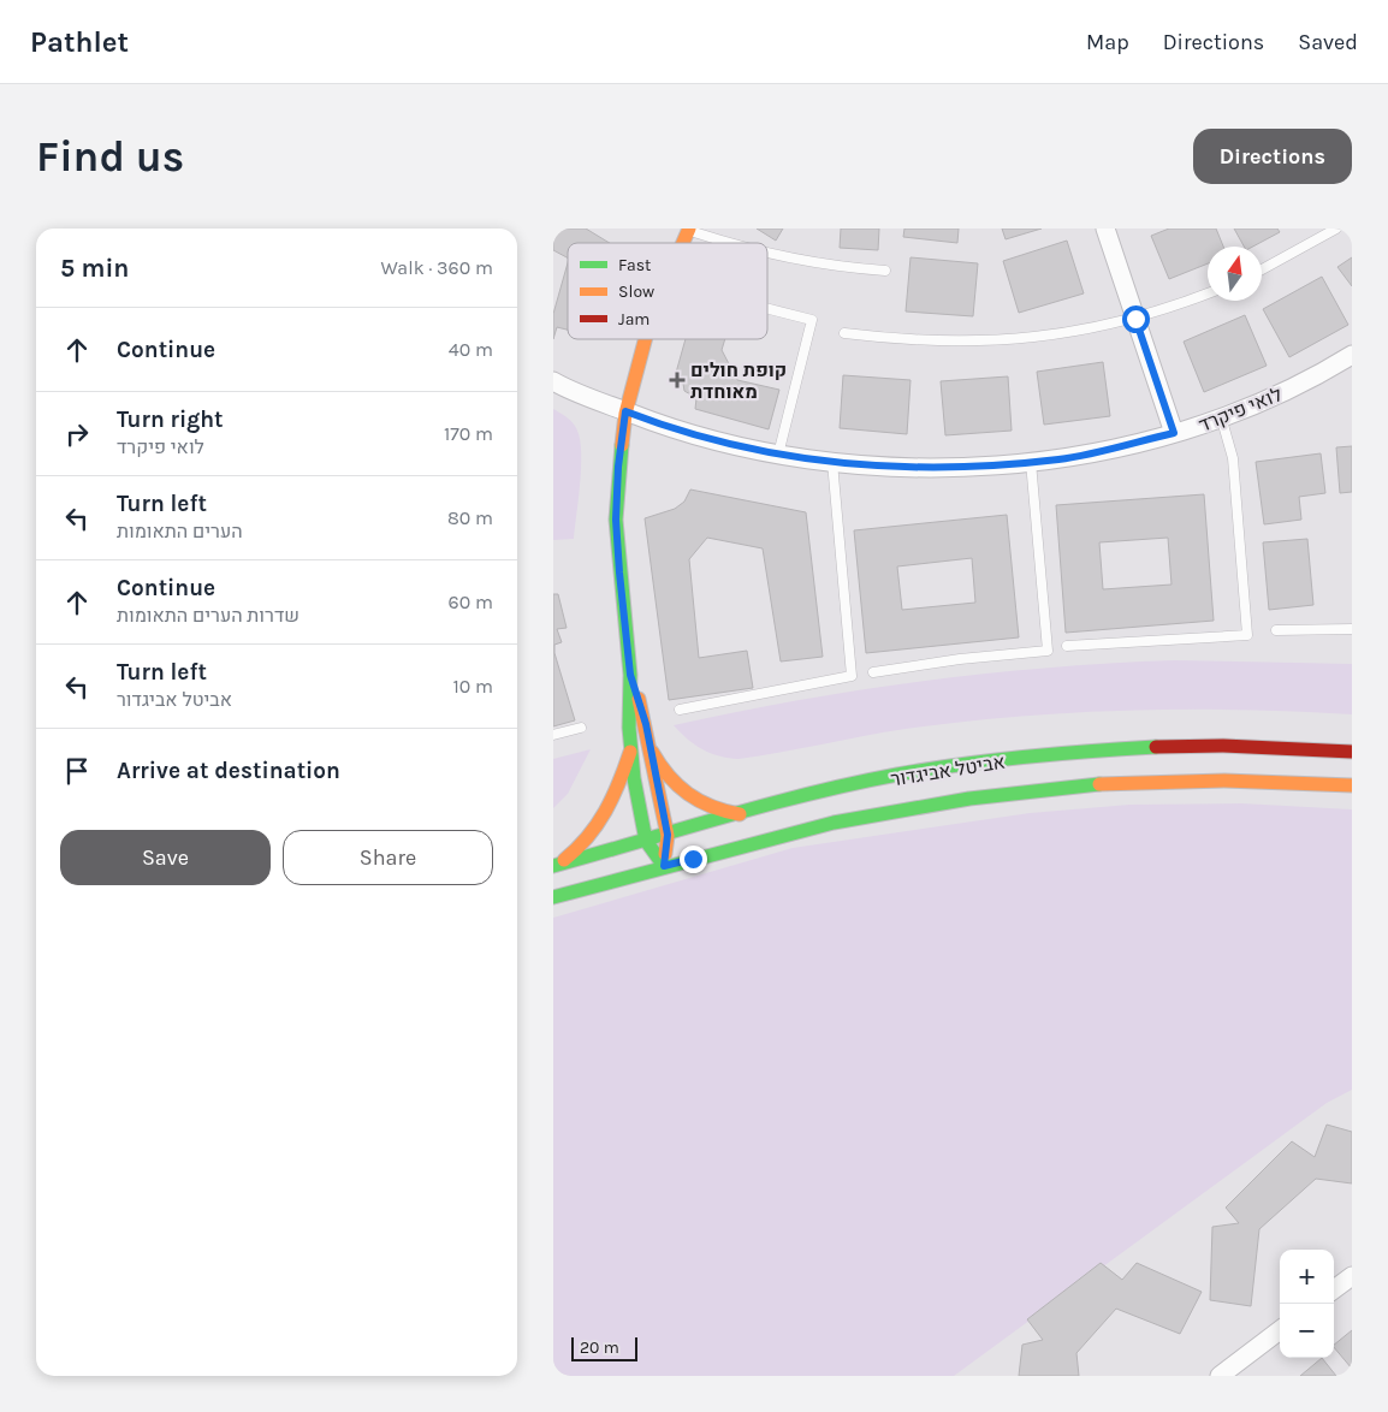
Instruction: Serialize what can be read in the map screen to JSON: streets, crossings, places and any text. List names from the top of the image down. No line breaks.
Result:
{"streets":{"main road":["אביטל אביגדור"],"street":["לואי פיקרד"]},"places":{"health":["קופת חולים מאוחדת"]},"legend":["Fast","Slow","Jam"],"scale_bar":"20 m","north":"top","page":{"header":"Pathlet","nav":["Map","Directions","Saved"],"buttons":["Directions",["Save","Share"]],"title":"Find us","heading":["5 min","Walk · 360 m"],"list":[["Continue","40 m"],["Turn right","לואי פיקרד","170 m"],["Turn left","הערים התאומות","80 m"],["Continue","שדרות הערים התאומות","60 m"],["Turn left","אביטל אביגדור","10 m"],"Arrive at destination"],"map_buttons":["+","−"],"scale":"20 m"}}
